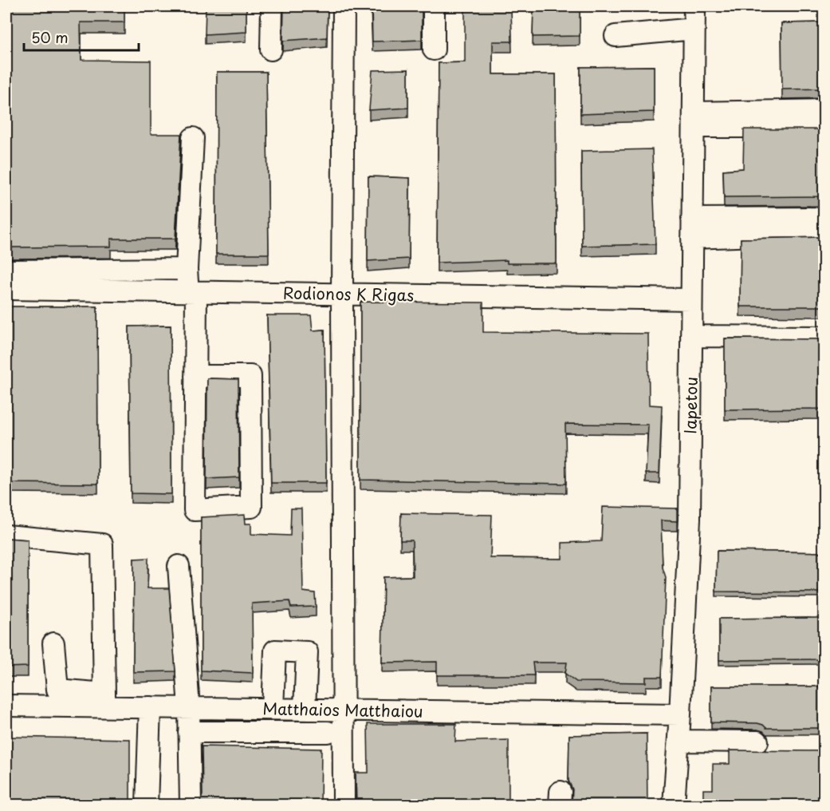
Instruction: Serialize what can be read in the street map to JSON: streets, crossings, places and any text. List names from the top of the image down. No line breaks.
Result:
{"streets":{"street":["Rodionos K Rigas","Iapetou","Matthaios Matthaiou"]},"crossings":[["Rodionos K Rigas","Iapetou"],["Iapetou","Matthaios Matthaiou"]],"scale_bar":"50 m"}
